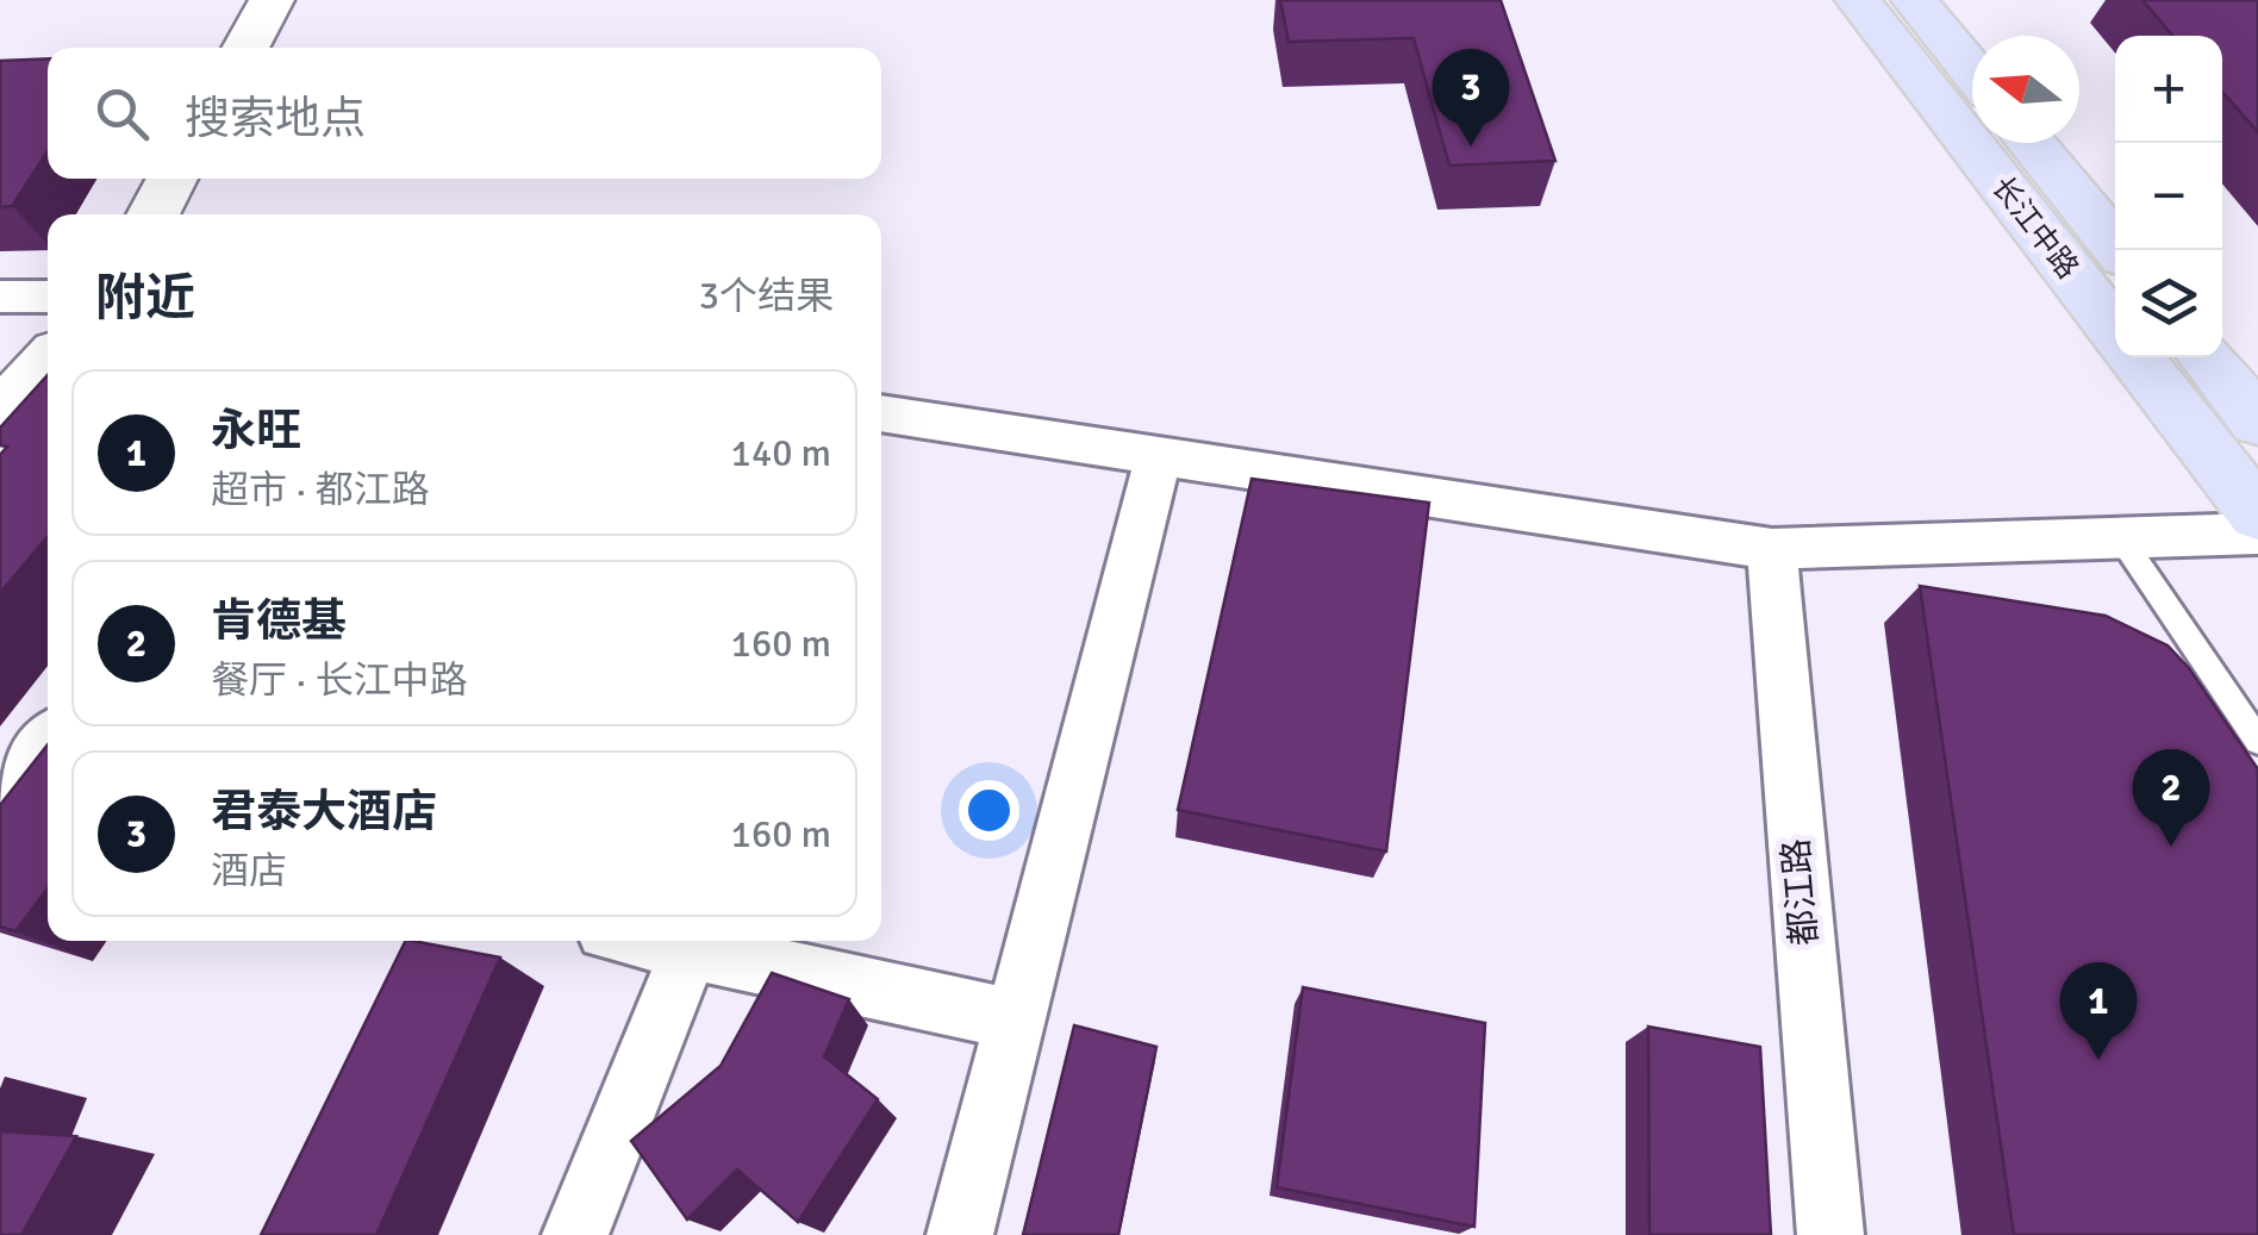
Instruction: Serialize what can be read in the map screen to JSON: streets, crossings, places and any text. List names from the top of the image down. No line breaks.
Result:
{"streets":{"main road":["长江中路"],"street":["都江路"]},"north":"left","page":{"map_buttons":["+","−"],"search":"搜索地点","pins":["3","2","1"],"heading":["附近","3个结果"],"list":[{"mark":"1","name":"永旺","note":"超市 · 都江路","value":"140 m"},{"mark":"2","name":"肯德基","note":"餐厅 · 长江中路","value":"160 m"},{"mark":"3","name":"君泰大酒店","note":"酒店","value":"160 m"}]}}
